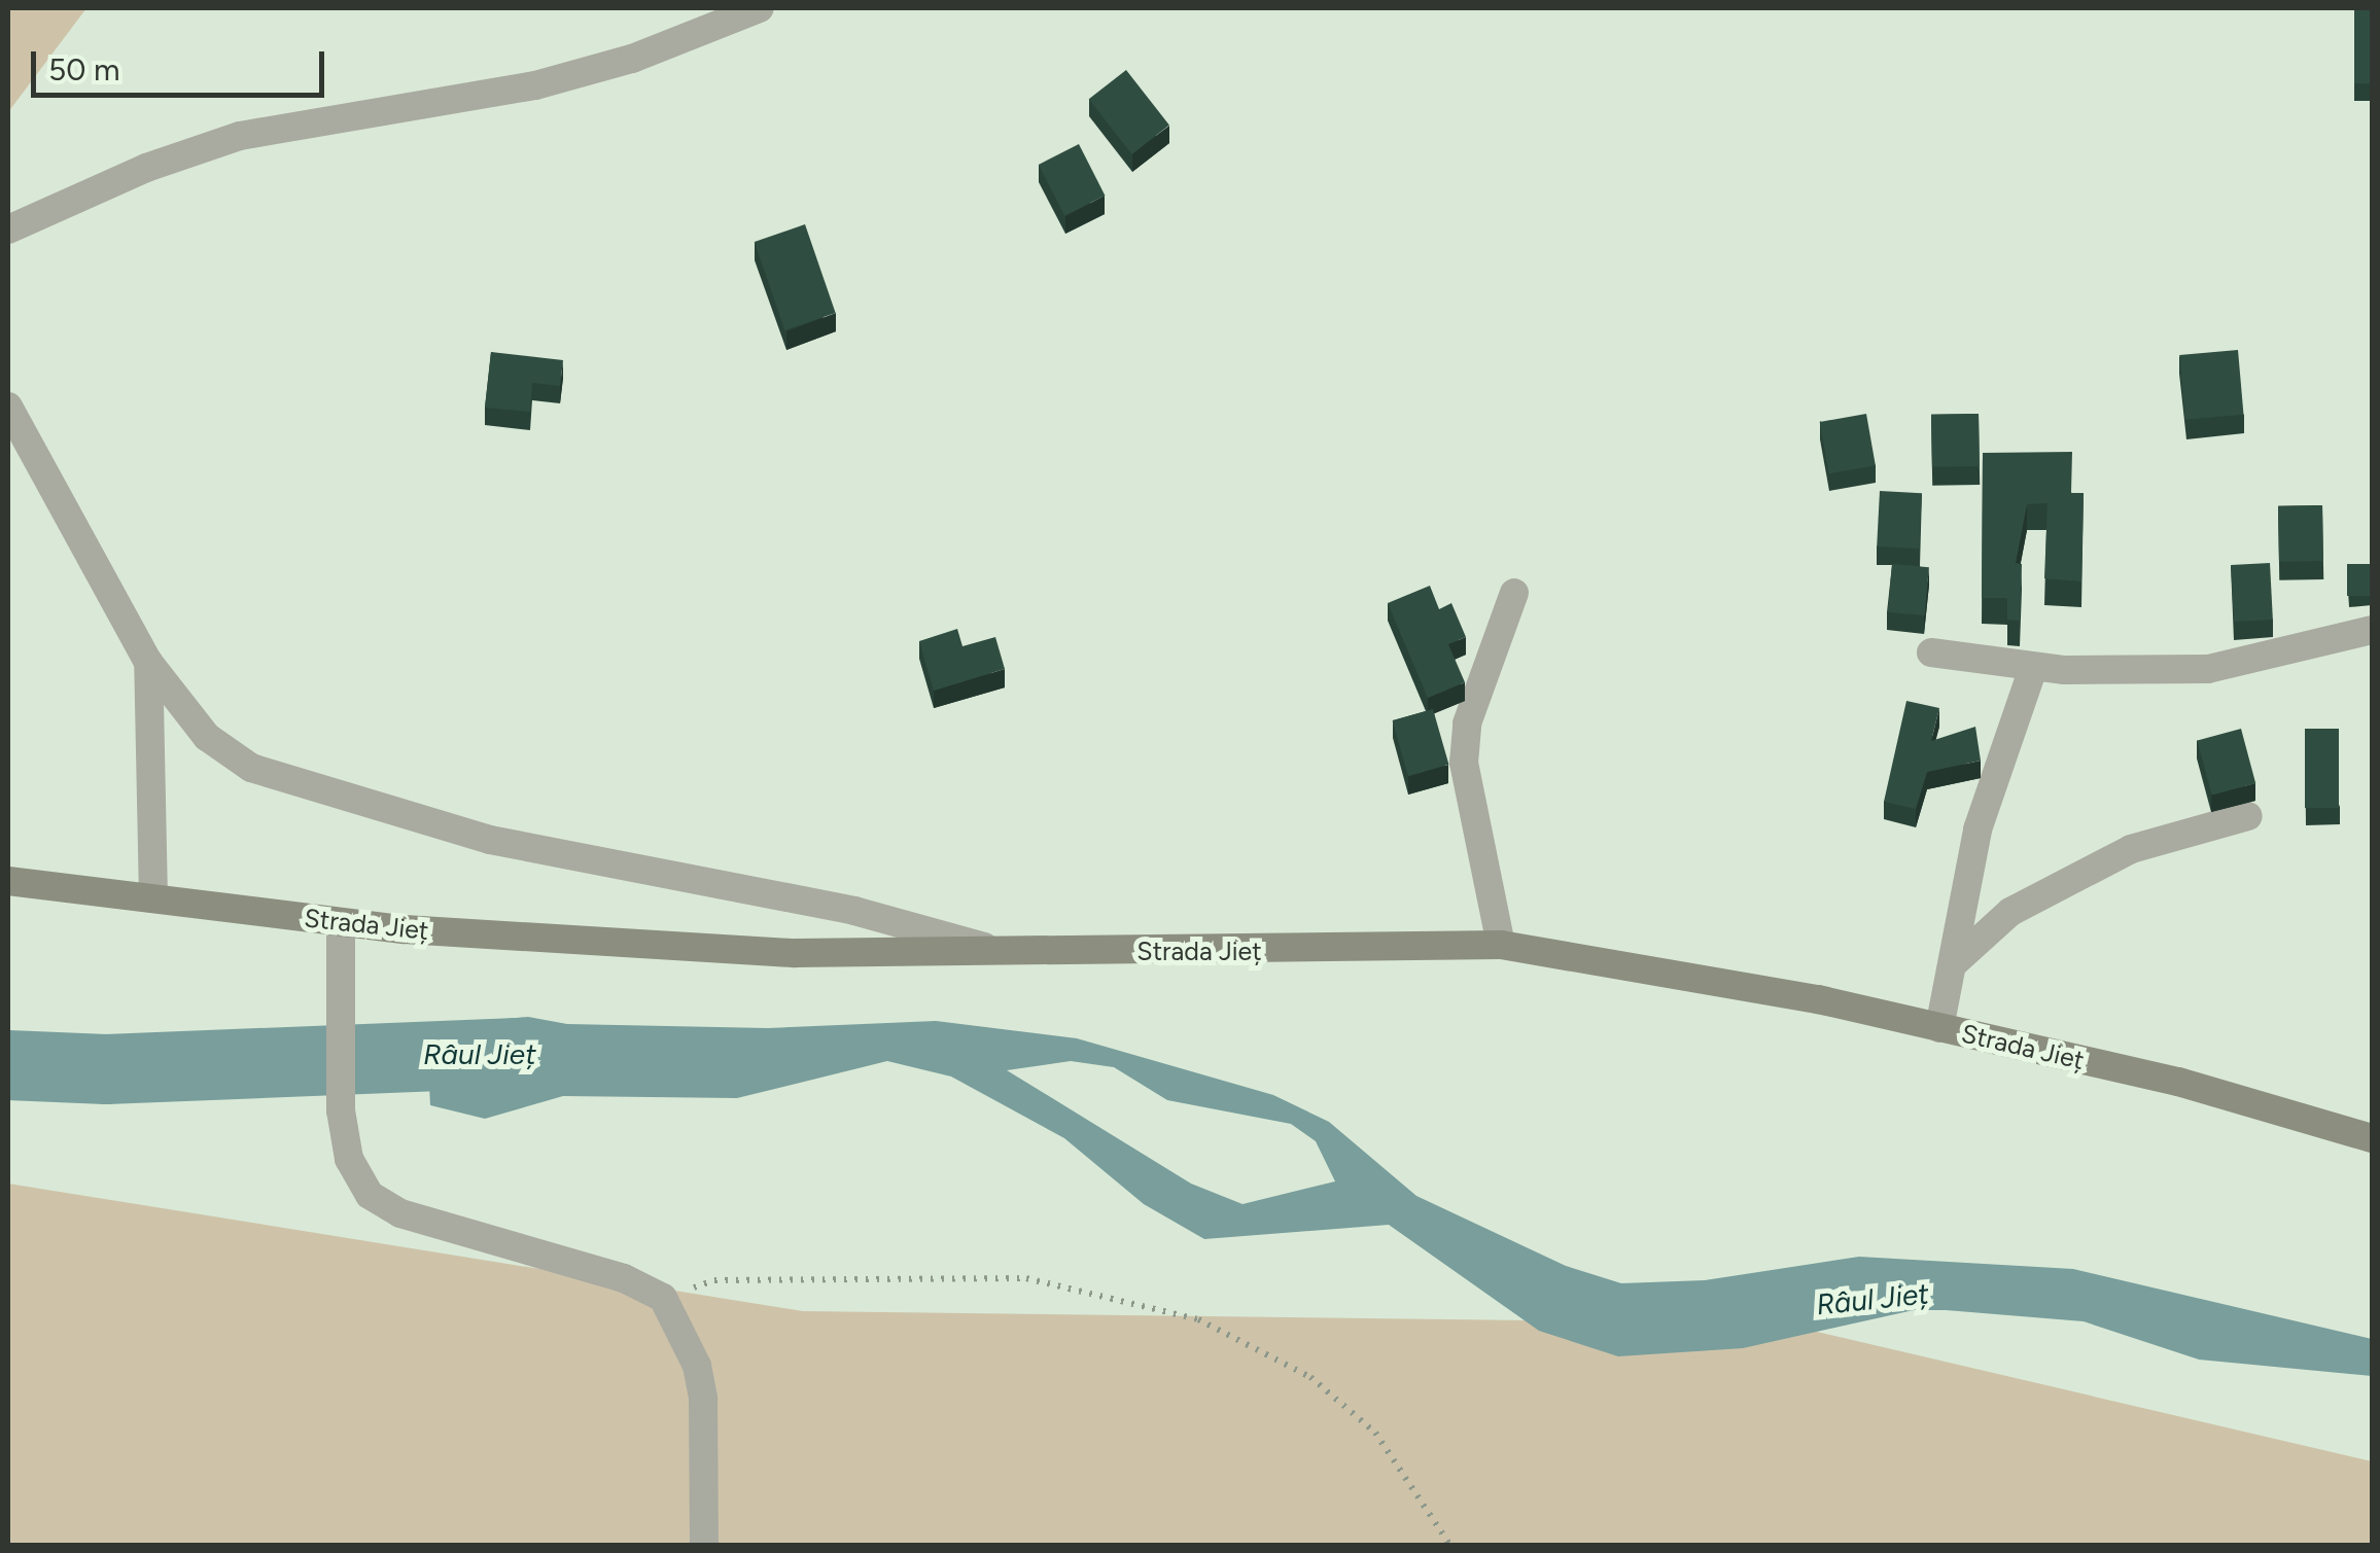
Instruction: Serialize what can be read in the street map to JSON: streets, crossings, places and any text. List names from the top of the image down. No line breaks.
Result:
{"streets":{"main road":["Strada Jieț"]},"water":["Râul Jieț"],"scale_bar":"50 m"}
